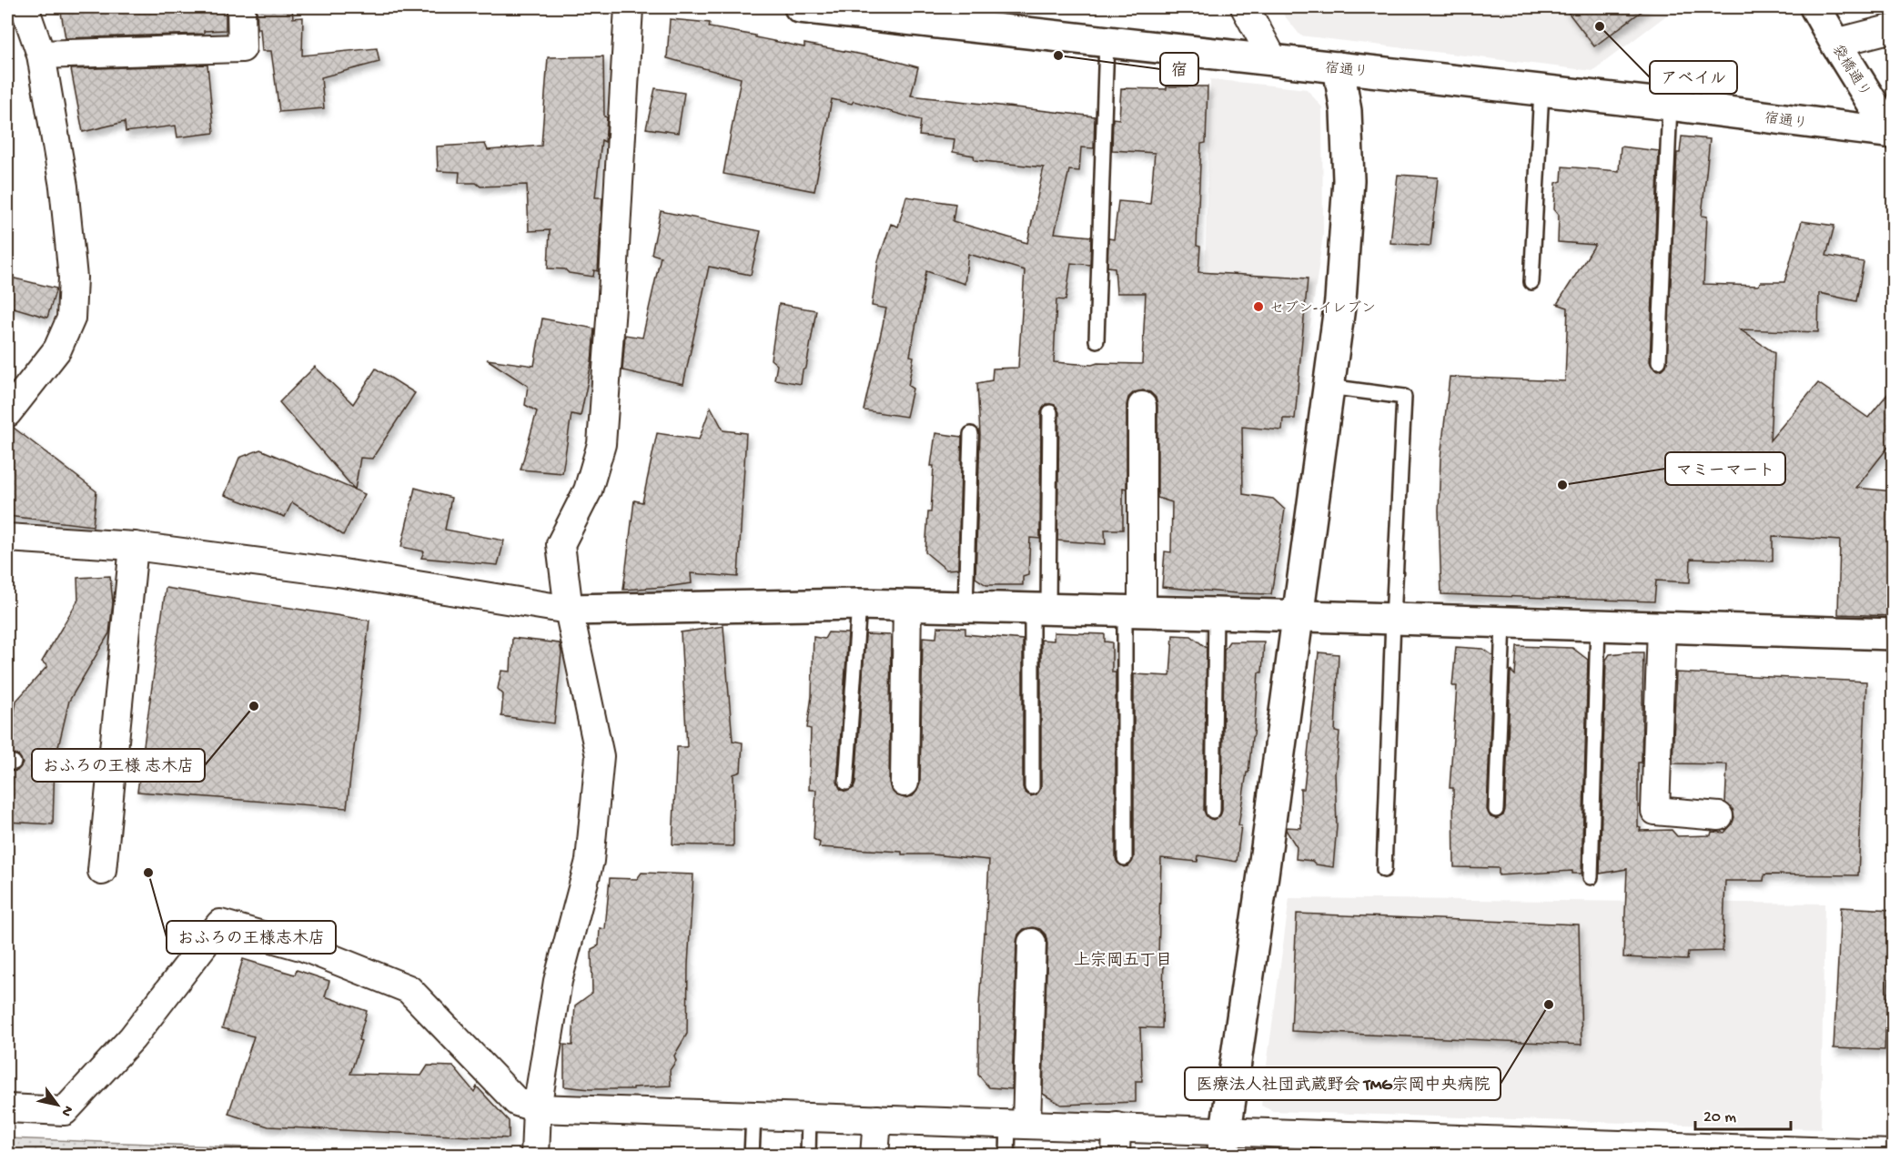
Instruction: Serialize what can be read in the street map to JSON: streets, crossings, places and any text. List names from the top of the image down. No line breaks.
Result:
{"streets":{"street":["宿通り","袋橋通り"]},"crossings":[["宿通り","袋橋通り"]],"districts":["上宗岡五丁目"],"places":["アベイル","宿","セブン-イレブン","マミーマート","おふろの王様 志木店","おふろの王様志木店","医療法人社団武蔵野会 TMG宗岡中央病院"],"scale_bar":"20 m","north":"bottom right"}
